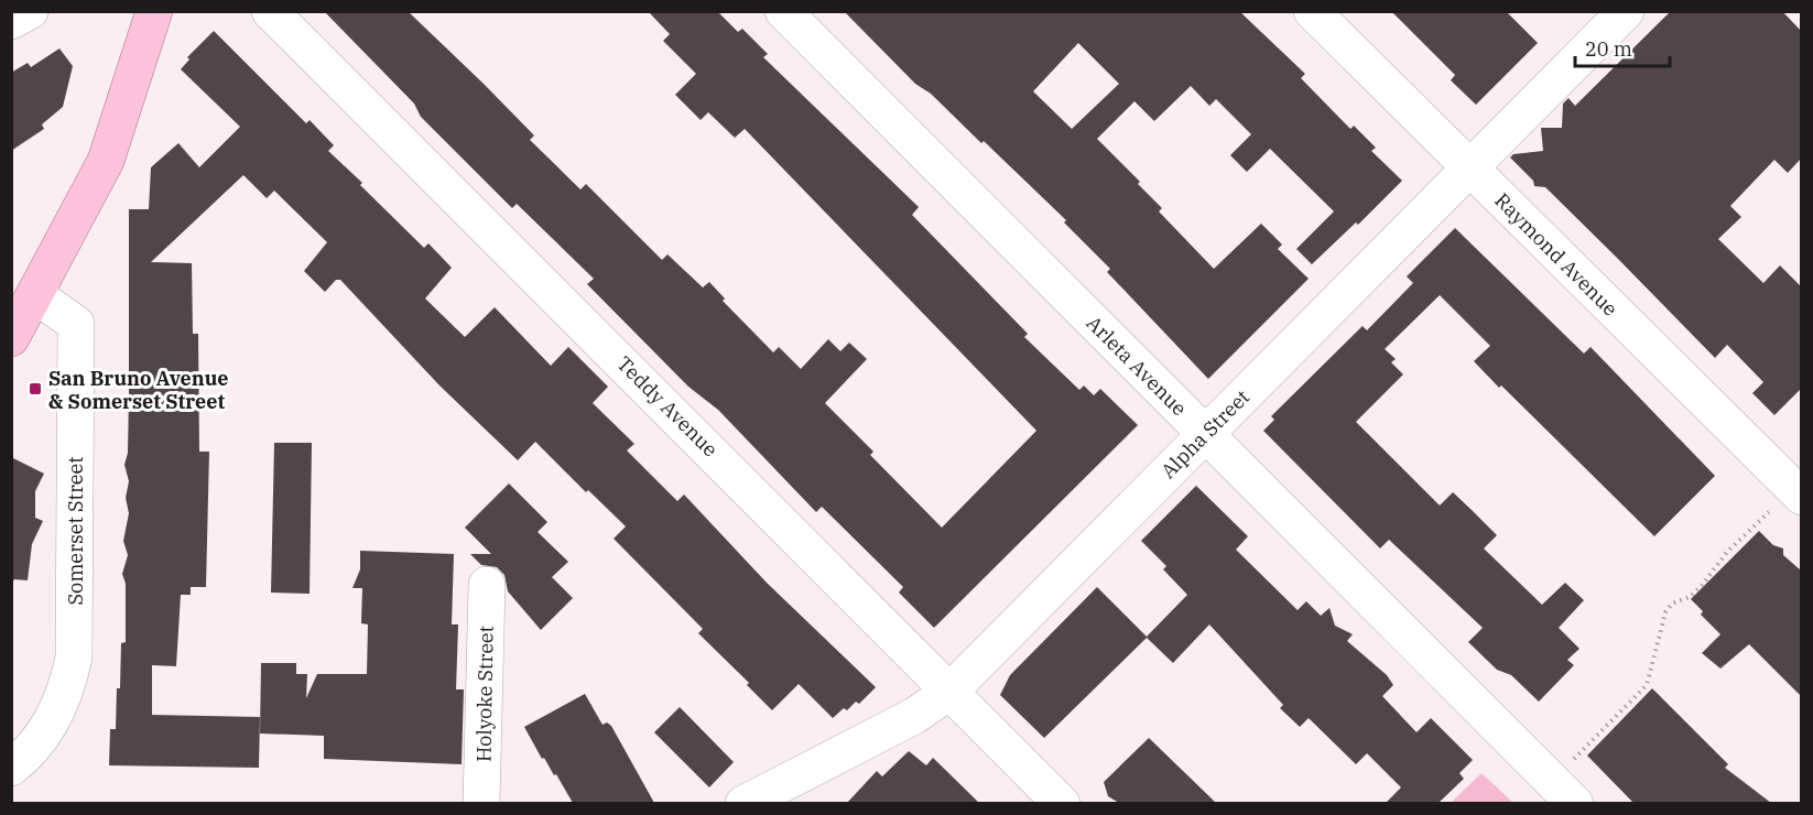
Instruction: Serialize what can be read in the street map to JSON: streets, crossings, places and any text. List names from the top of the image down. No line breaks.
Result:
{"streets":{"street":["Raymond Avenue","Arleta Avenue","Teddy Avenue","Alpha Street","Somerset Street","Holyoke Street"]},"crossings":[["Raymond Avenue","Alpha Street"],["Arleta Avenue","Alpha Street"],["Teddy Avenue","Alpha Street"]],"places":{"transit":["San Bruno Avenue & Somerset Street"]},"scale_bar":"20 m"}
